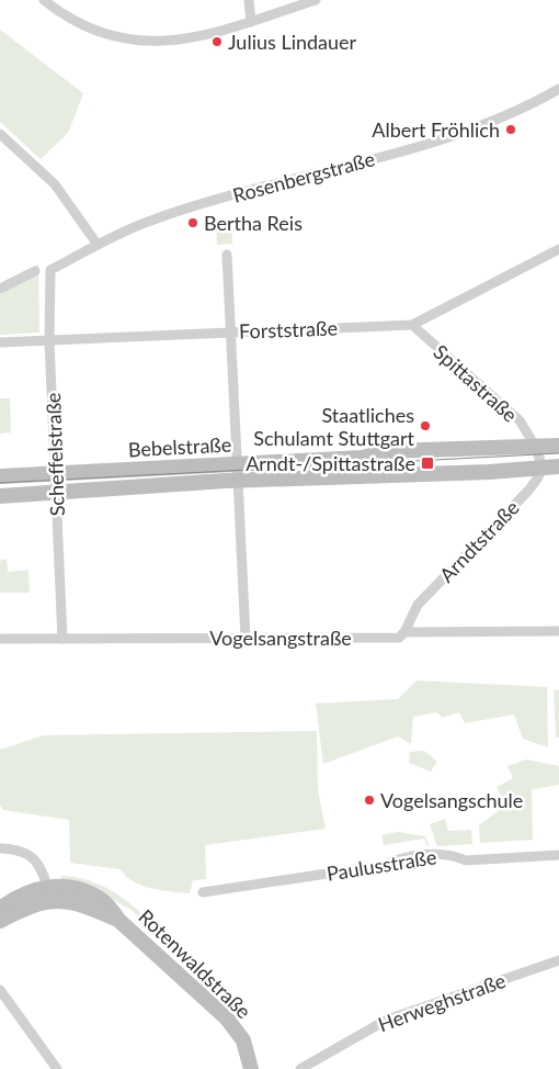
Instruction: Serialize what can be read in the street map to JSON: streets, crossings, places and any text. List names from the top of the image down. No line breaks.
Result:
{"streets":{"street":["Rosenbergstraße","Forststraße","Spittastraße","Bebelstraße","Scheffelstraße","Arndtstraße","Vogelsangstraße","Paulusstraße","Rotenwaldstraße","Herweghstraße"]},"crossings":[["Rosenbergstraße","Scheffelstraße"],["Forststraße","Spittastraße"],["Forststraße","Scheffelstraße"],["Spittastraße","Bebelstraße"],["Bebelstraße","Scheffelstraße"],["Bebelstraße","Arndtstraße"],["Scheffelstraße","Vogelsangstraße"],["Arndtstraße","Vogelsangstraße"]],"places":{"other":["Julius Lindauer","Albert Fröhlich","Bertha Reis","Staatliches Schulamt Stuttgart","Vogelsangschule"],"transit":["Arndt-/Spittastraße"]}}
